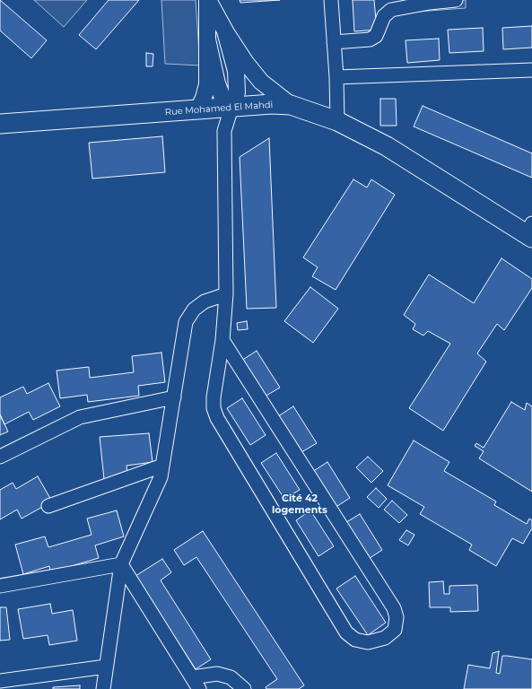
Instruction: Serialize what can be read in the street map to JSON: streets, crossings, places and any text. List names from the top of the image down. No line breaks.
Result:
{"streets":{"main road":["Rue Mohamed El Mahdi"]},"districts":["Cité 42 logements"]}
